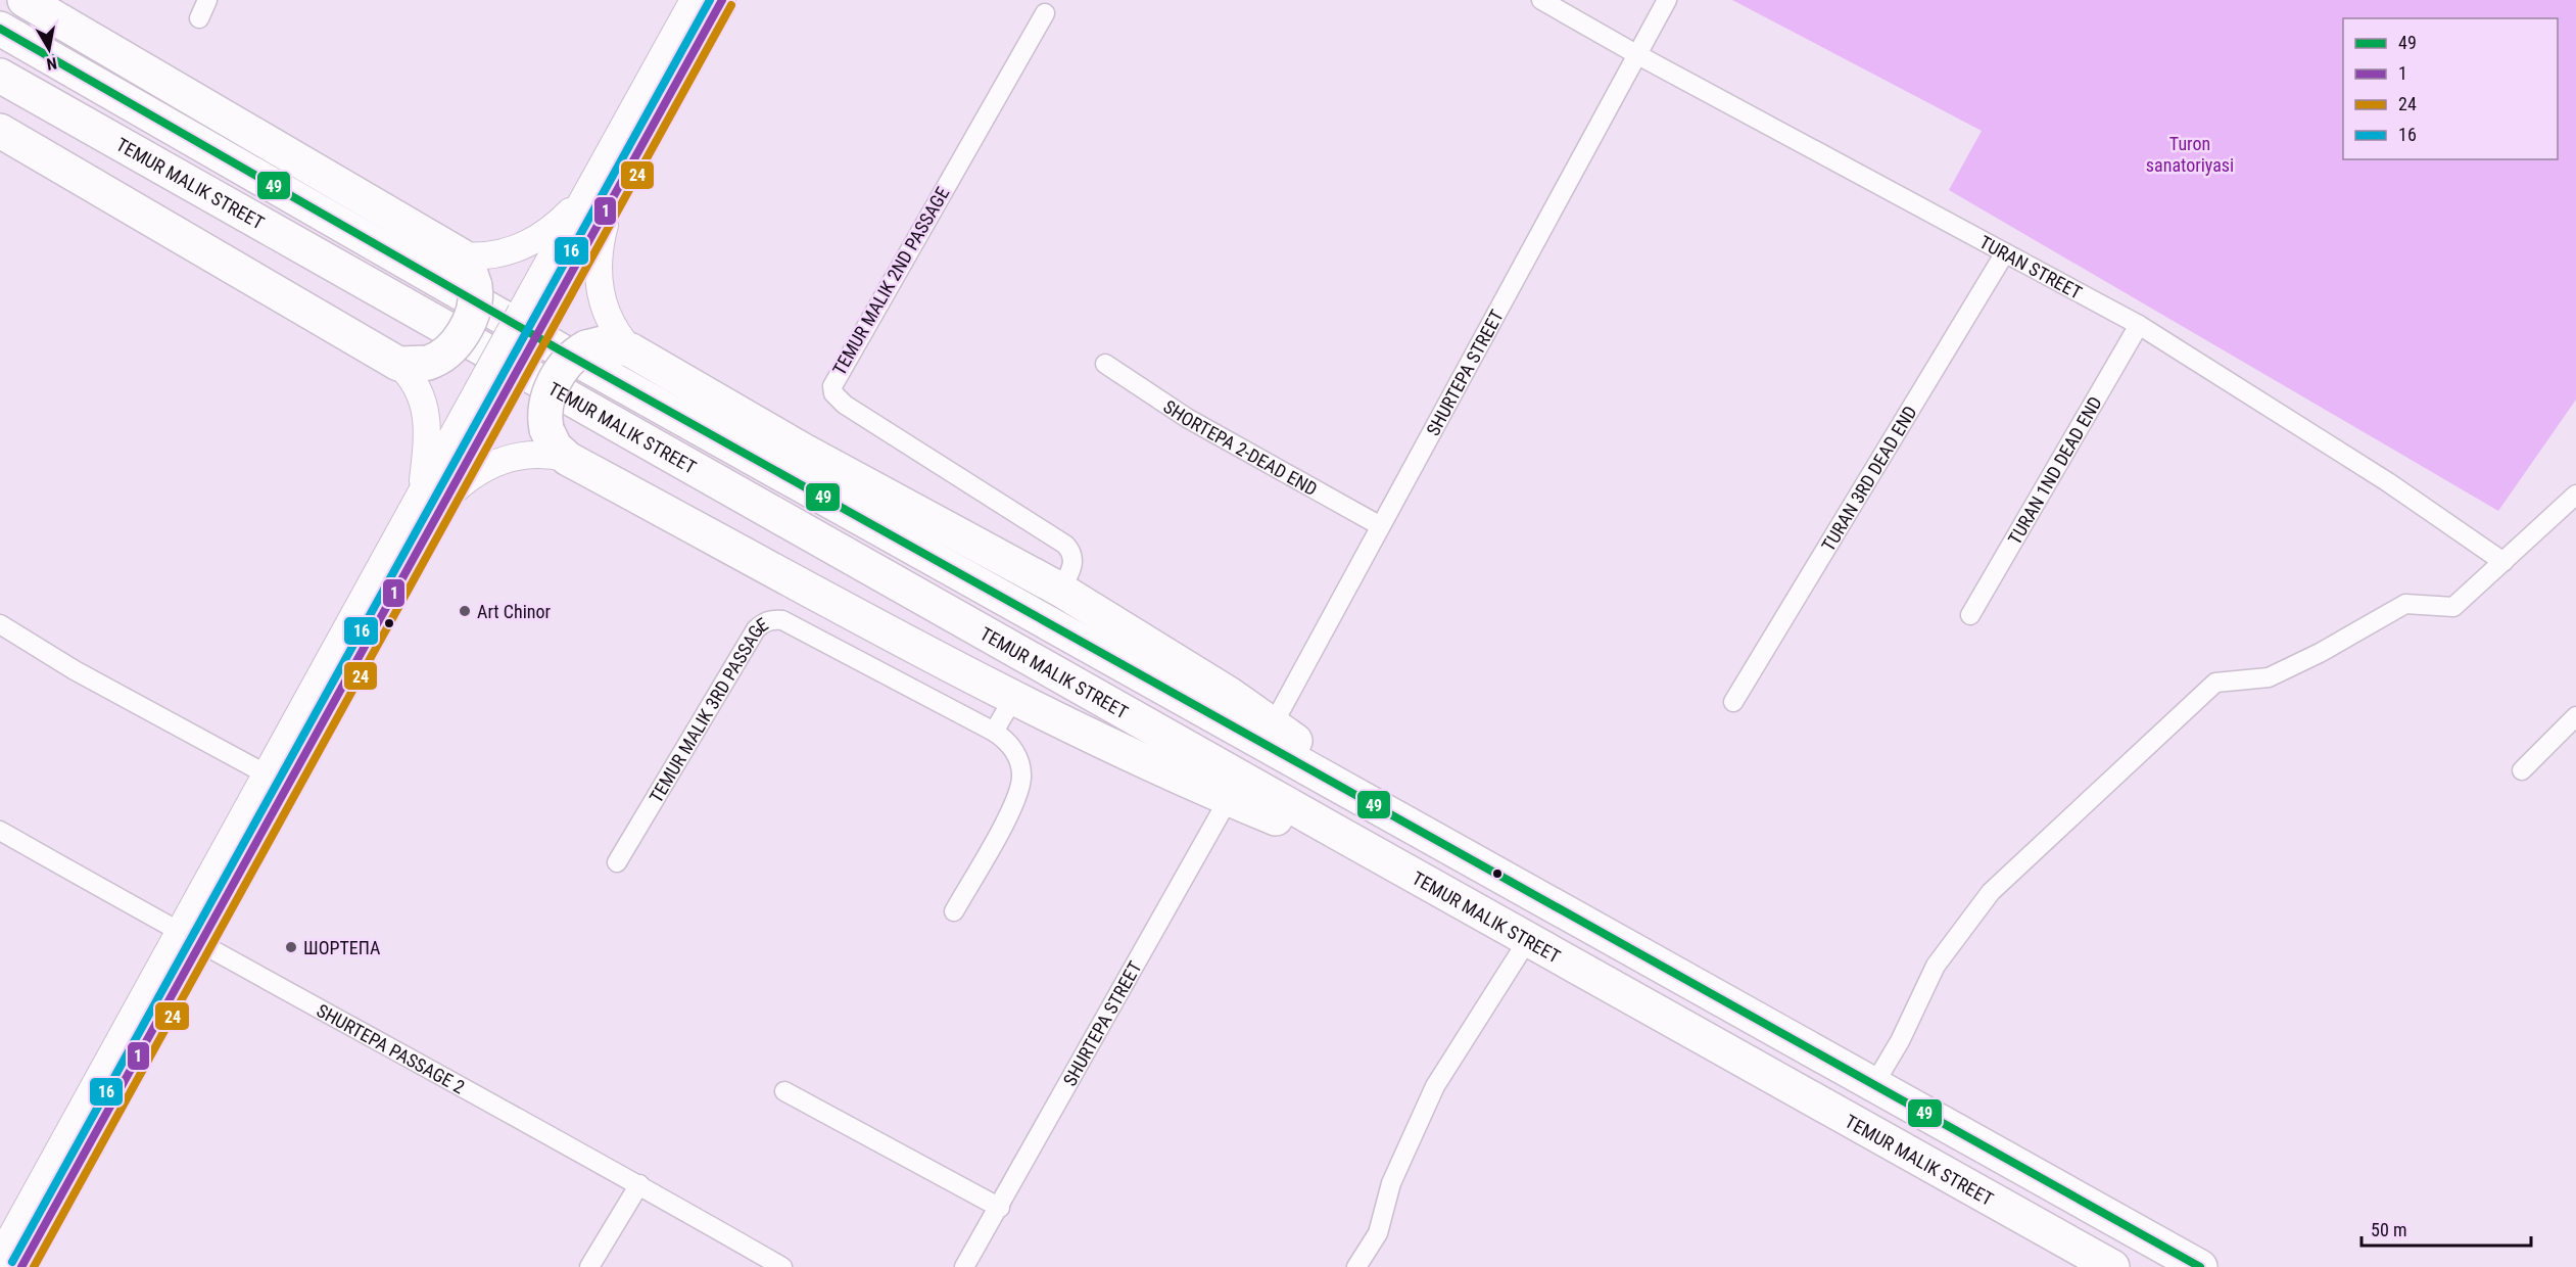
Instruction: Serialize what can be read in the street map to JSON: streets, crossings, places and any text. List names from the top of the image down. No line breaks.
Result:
{"streets":{"highway":["TEMUR MALIK STREET"],"street":["TURAN STREET","TEMUR MALIK 2ND PASSAGE","SHURTEPA STREET","SHORTEPA 2-DEAD END","TURАN 1ND DEAD END","TURAN 3RD DEAD END","TEMUR MALIK 3RD PASSAGE","SHURTEPA PASSAGE 2"]},"crossings":[["TEMUR MALIK STREET","SHURTEPA STREET"],["TURAN STREET","SHURTEPA STREET"],["TURAN STREET","TURАN 1ND DEAD END"],["TURAN STREET","TURAN 3RD DEAD END"],["SHURTEPA STREET","SHORTEPA 2-DEAD END"]],"parks":["Turon sanatoriyasi"],"places":["Art Chinor","ШОРТЕПА"],"lines":["transit line 1","transit line 16","transit line 24","transit line 49"],"legend":["49","1","24","16"],"scale_bar":"50 m","north":"bottom"}
